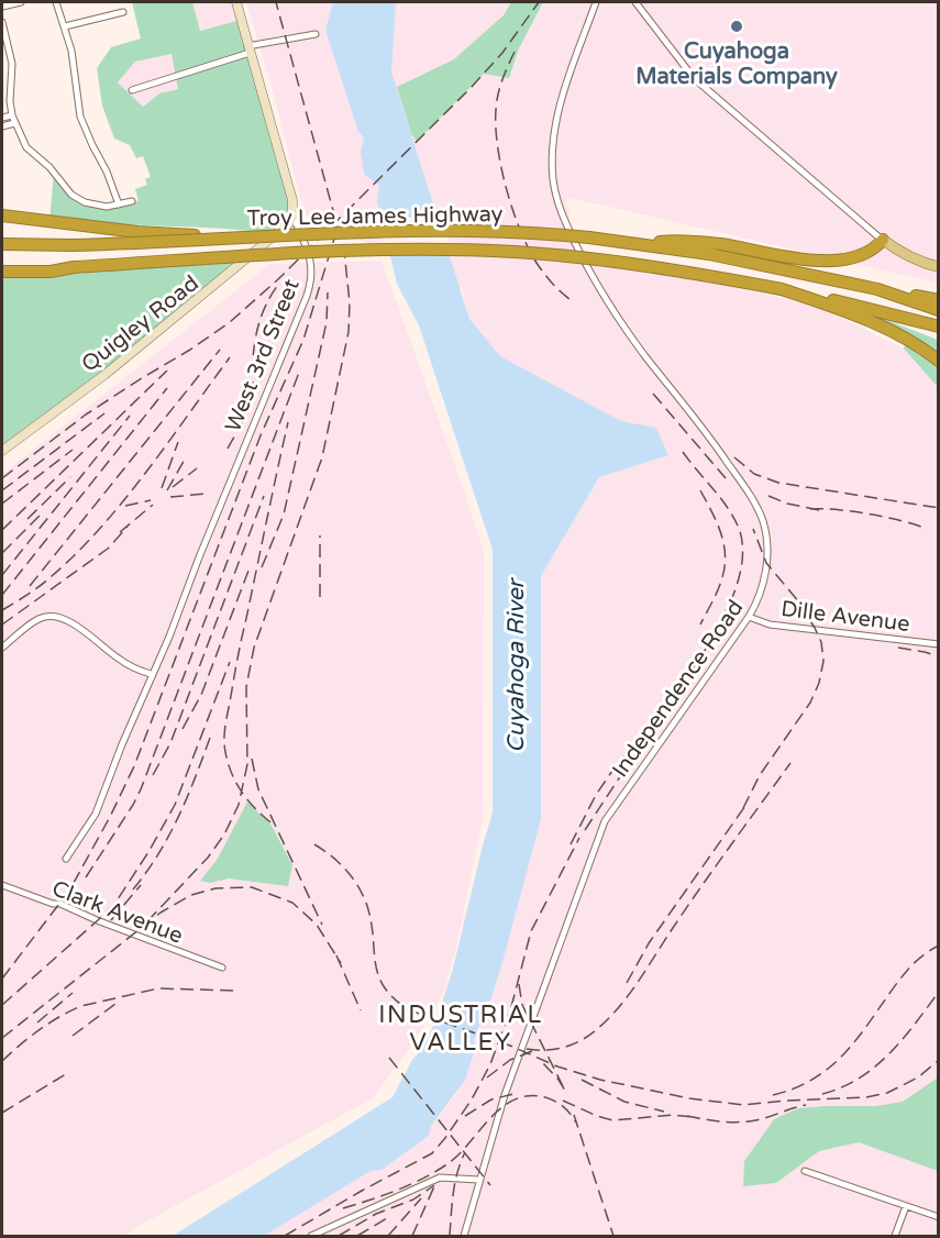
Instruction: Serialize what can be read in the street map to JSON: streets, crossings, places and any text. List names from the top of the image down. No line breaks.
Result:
{"streets":{"highway":["Troy Lee James Highway"],"street":["Quigley Road","West 3rd Street","Dille Avenue","Independence Road","Clark Avenue"]},"crossings":[["Quigley Road","West 3rd Street"],["Dille Avenue","Independence Road"]],"districts":["INDUSTRIAL VALLEY"],"water":["Cuyahoga River"],"places":["Cuyahoga Materials Company"]}
